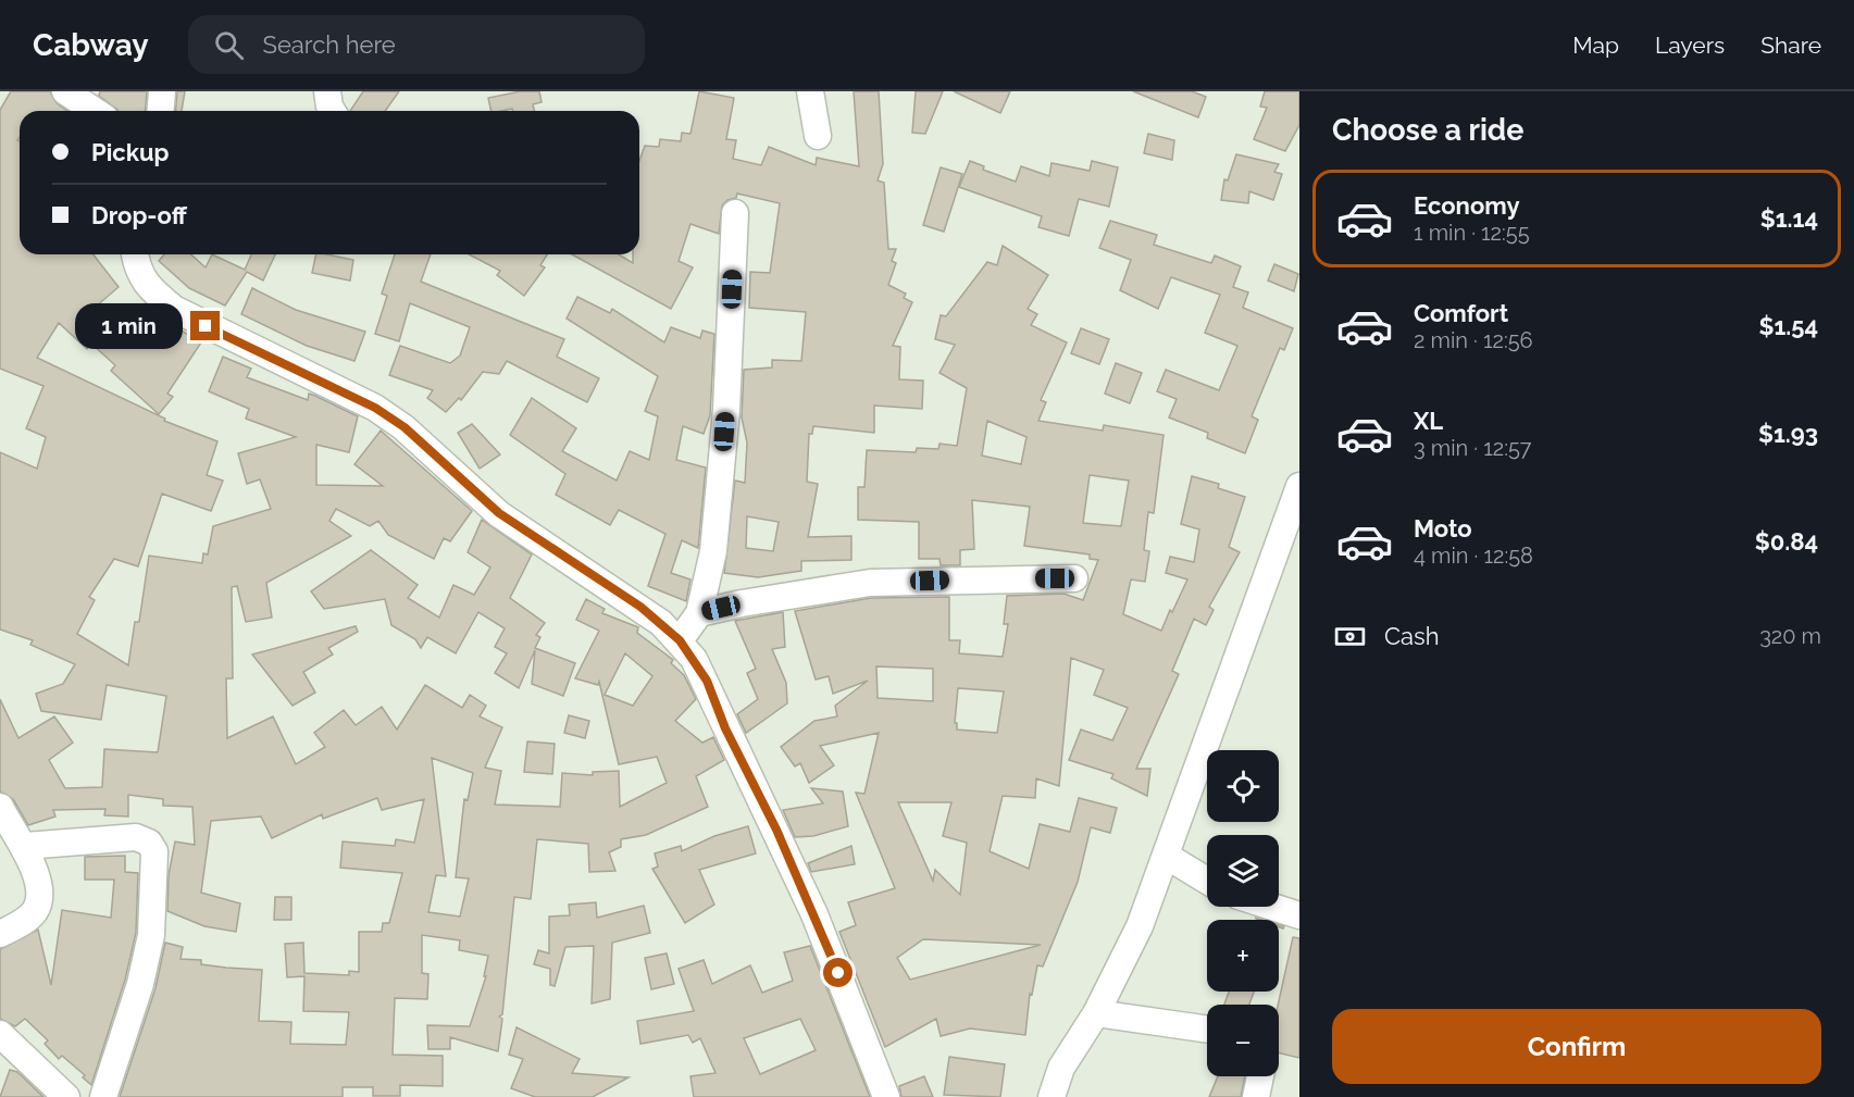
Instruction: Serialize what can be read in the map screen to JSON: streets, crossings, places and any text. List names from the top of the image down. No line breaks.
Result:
{"page":{"header":"Cabway","search":"Search here","nav":["Map","Layers","Share"],"heading":"Choose a ride","banner":["Pickup","Drop-off"],"list":[{"name":"Economy","note":"1 min · 12:55","value":"$1.14"},{"name":"Comfort","note":"2 min · 12:56","value":"$1.54"},{"name":"XL","note":"3 min · 12:57","value":"$1.93"},{"name":"Moto","note":"4 min · 12:58","value":"$0.84"}],"bubble":"1 min","pay":["Cash","320 m"],"map_buttons":["+","−"],"buttons":"Confirm"}}
